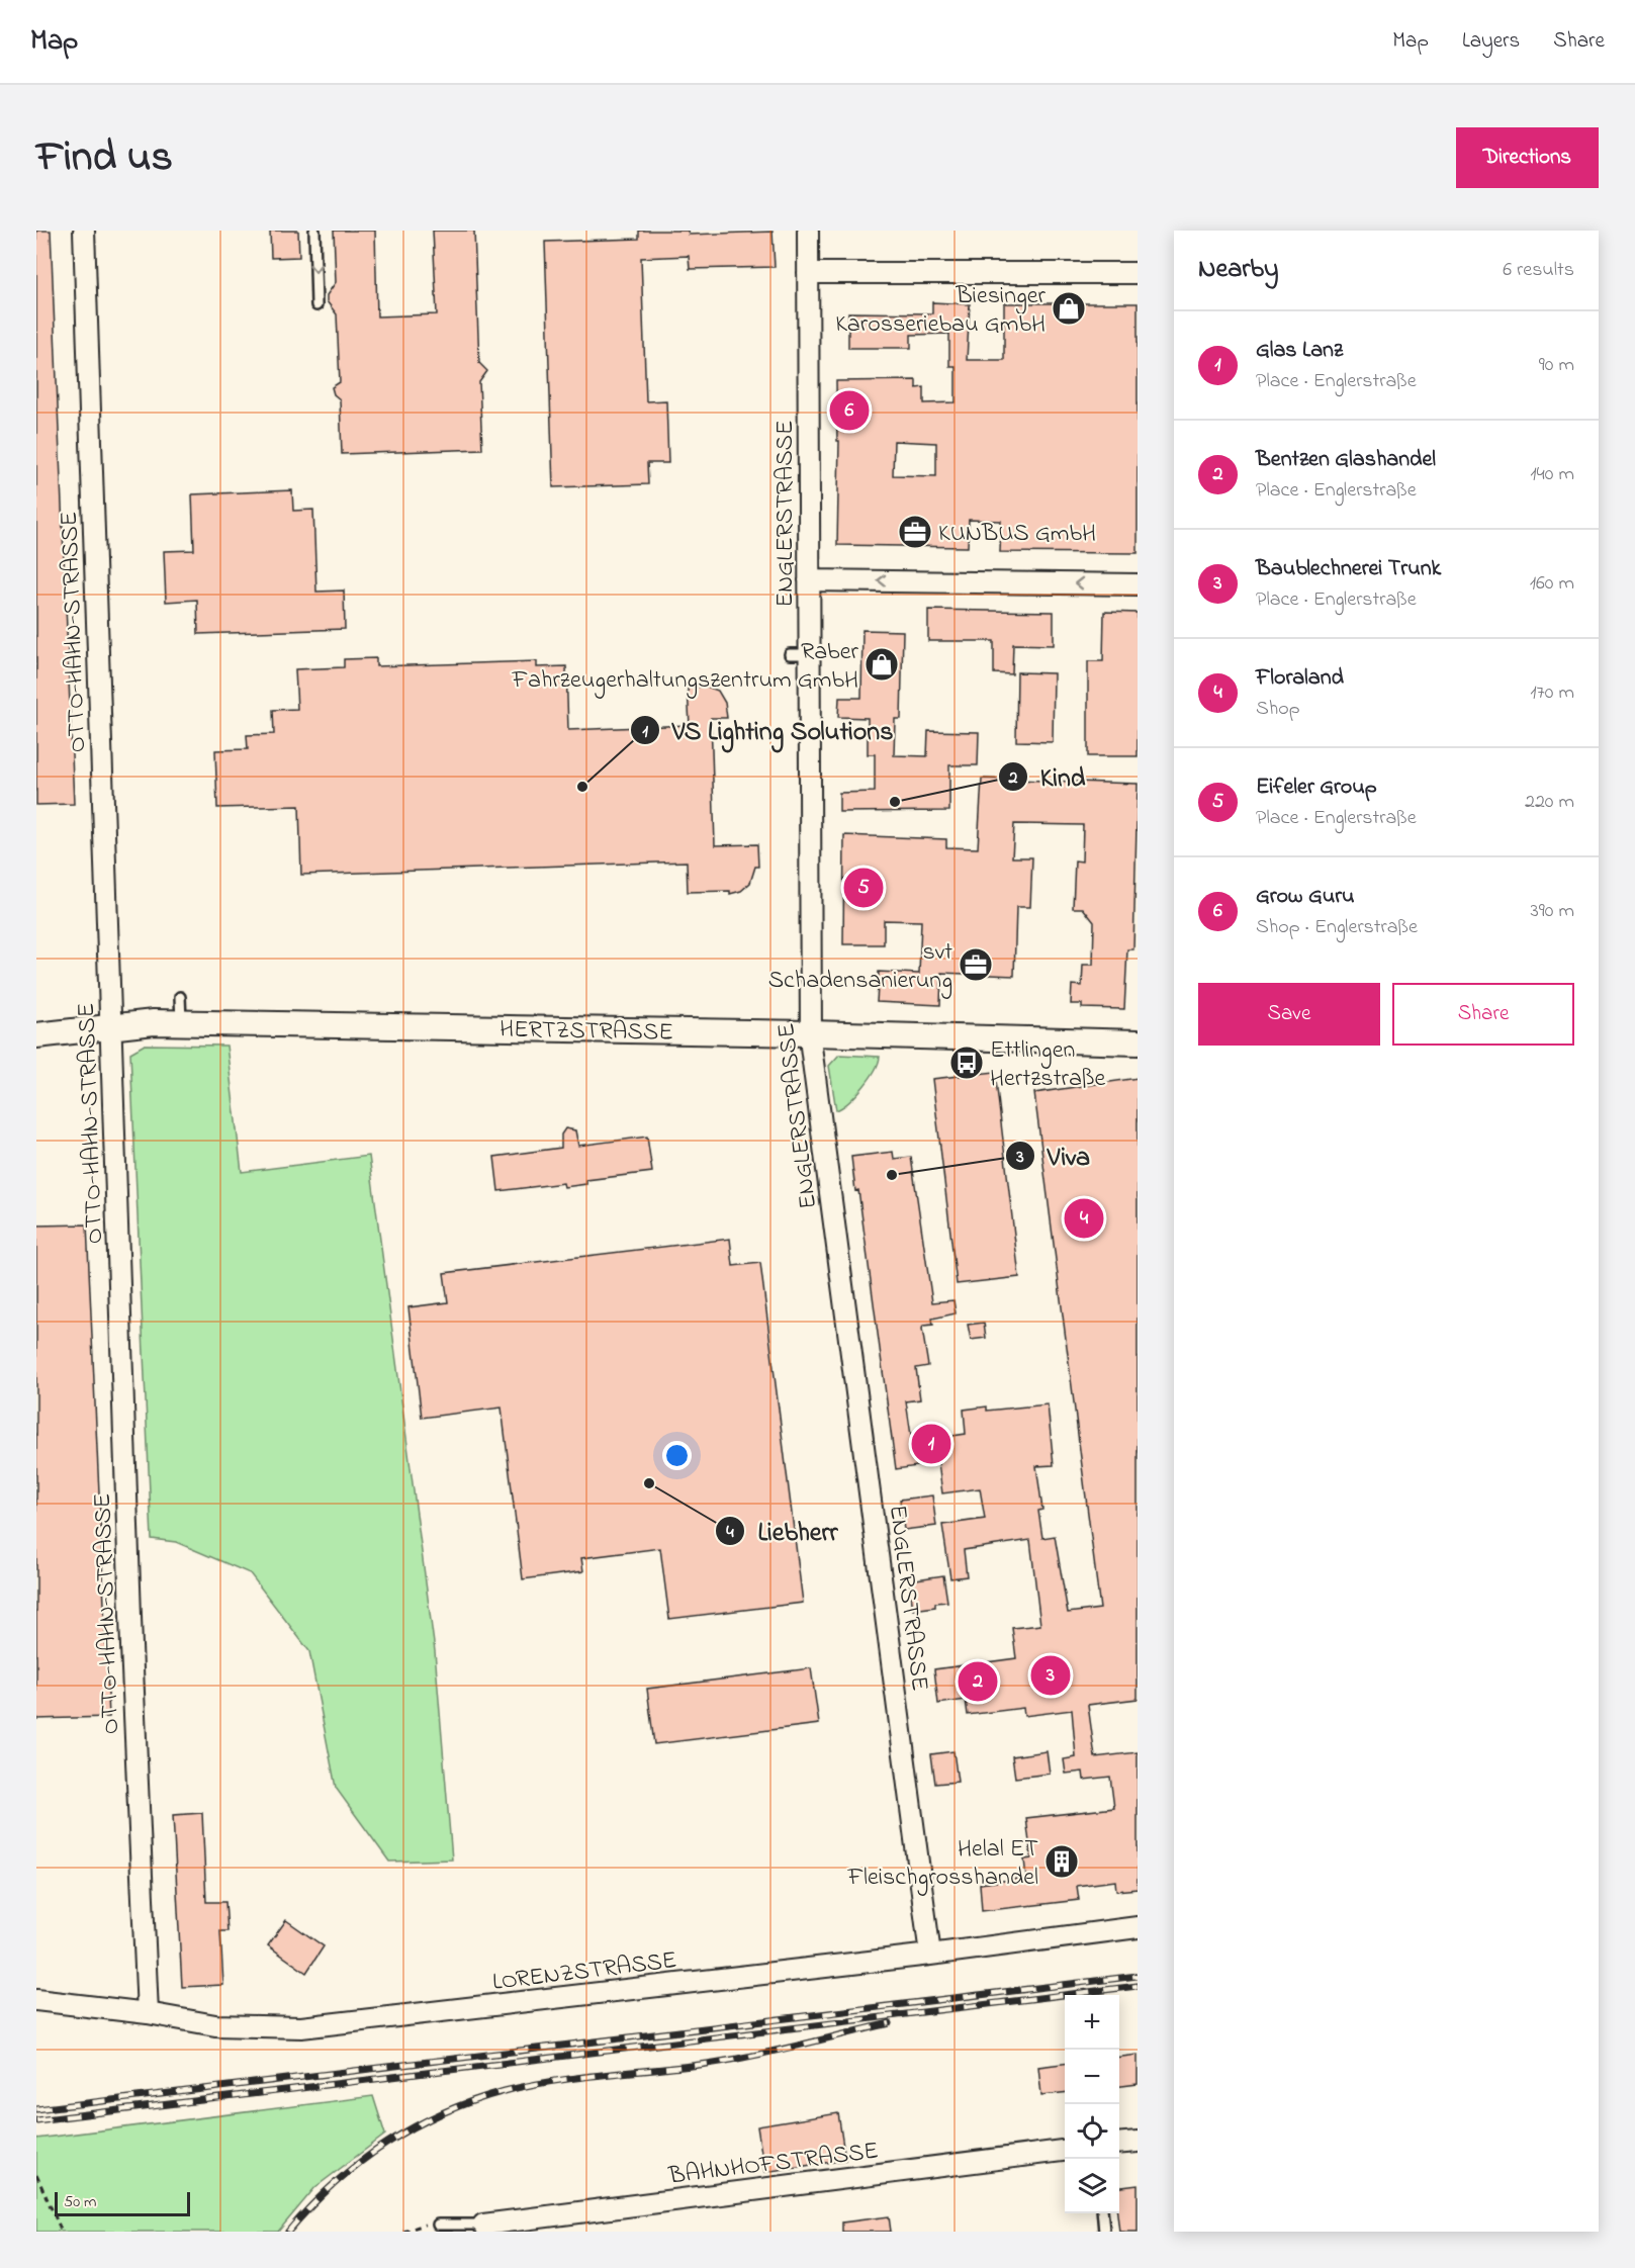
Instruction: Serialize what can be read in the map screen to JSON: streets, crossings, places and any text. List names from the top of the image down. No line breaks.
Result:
{"streets":{"street":["ENGLERSTRASSE","OTTO-HAHN-STRASSE","HERTZSTRASSE","LORENZSTRASSE","BAHNHOFSTRASSE"]},"crossings":[["ENGLERSTRASSE","HERTZSTRASSE"],["ENGLERSTRASSE","LORENZSTRASSE"],["OTTO-HAHN-STRASSE","HERTZSTRASSE"],["OTTO-HAHN-STRASSE","LORENZSTRASSE"]],"places":{"shop":["Biesinger Karosseriebau GmbH","Raber Fahrzeugerhaltungszentrum GmbH"],"office":["KUNBUS GmbH","svt Schadensanierung"],"other":["VS Lighting Solutions","Kind","Viva","Liebherr"],"bus stop":["Ettlingen Hertzstraße"],"building":["Helal ET Fleischgrosshandel"]},"scale_bar":"50 m","page":{"header":"Map","nav":["Map","Layers","Share"],"title":"Find us","buttons":["Directions",["Save","Share"]],"heading":["Nearby","6 results"],"list":[{"mark":"1","name":"Glas Lanz","note":"Place · Englerstraße","value":"90 m"},{"mark":"2","name":"Bentzen Glashandel","note":"Place · Englerstraße","value":"140 m"},{"mark":"3","name":"Baublechnerei Trunk","note":"Place · Englerstraße","value":"160 m"},{"mark":"4","name":"Floraland","note":"Shop","value":"170 m"},{"mark":"5","name":"Eifeler Group","note":"Place · Englerstraße","value":"220 m"},{"mark":"6","name":"Grow Guru","note":"Shop · Englerstraße","value":"390 m"}],"pins":["6","5","4","1","3","2"],"map_buttons":["+","−"],"scale":"50 m"}}
